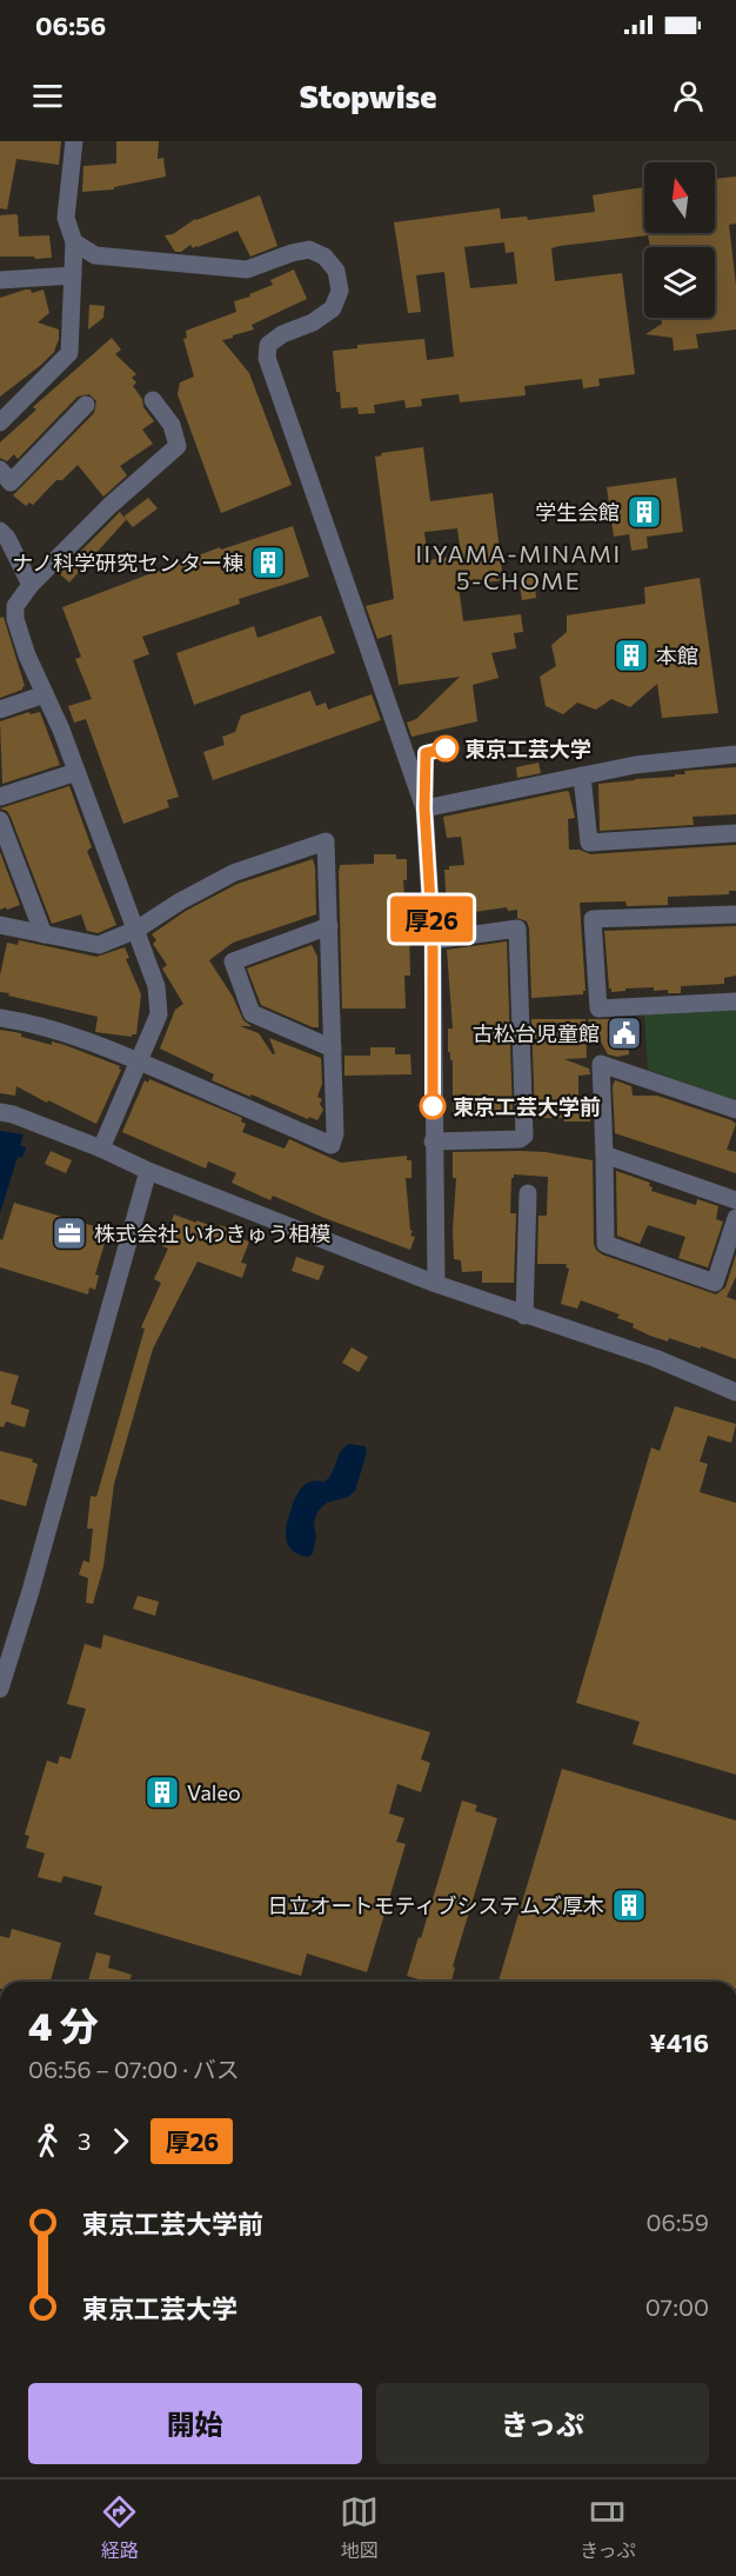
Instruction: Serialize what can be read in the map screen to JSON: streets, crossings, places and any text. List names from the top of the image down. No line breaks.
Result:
{"districts":["IIYAMA-MINAMI 5-CHOME"],"places":{"building":["学生会館","ナノ科学研究センター棟","本館","Valeo","日立オートモティブシステムズ厚木"],"other":["東京工芸大学","東京工芸大学前"],"public building":["古松台児童館"],"office":["株式会社 いわきゅう相模"]},"lines":["bus line 厚26"],"north":"top","page":{"status":"06:56","header":"Stopwise","on_map":"厚26","heading":["4 分","06:56 – 07:00 · バス","¥416"],"legs":["3","厚26"],"list":[{"name":"東京工芸大学前","value":"06:59"},{"name":"東京工芸大学","value":"07:00"}],"buttons":["開始","きっぷ"],"tabs":["経路","地図","きっぷ"]}}
